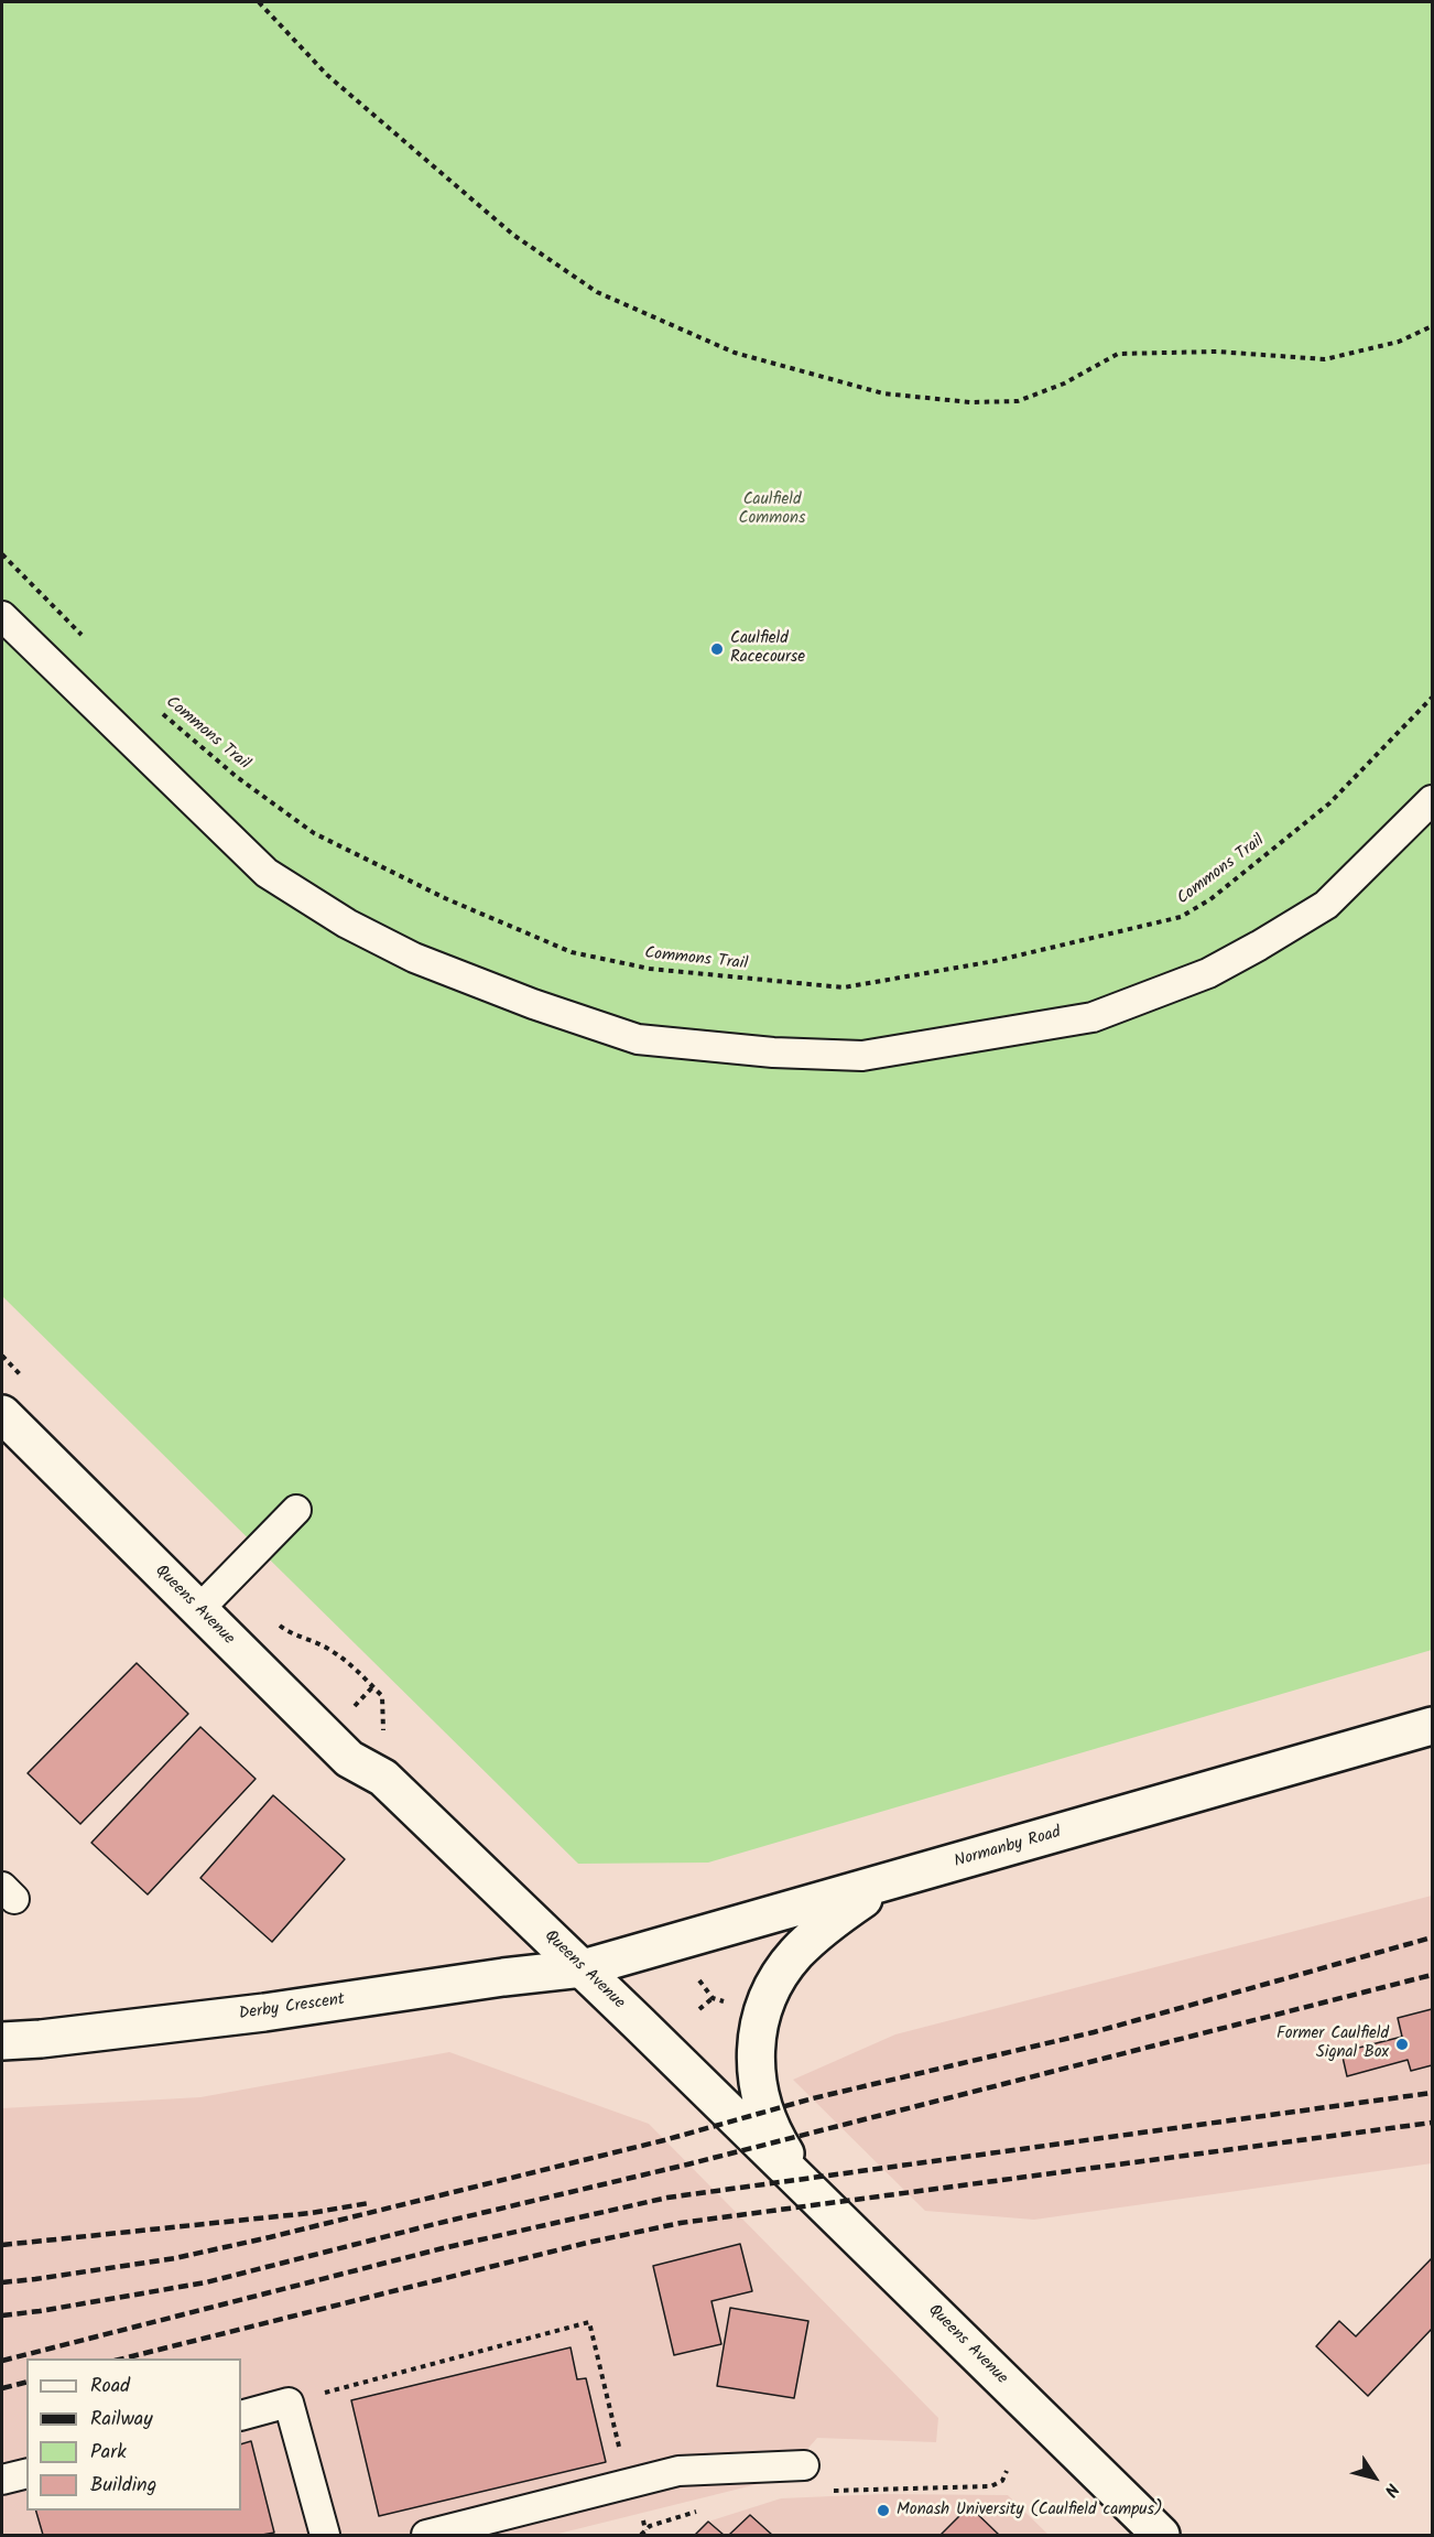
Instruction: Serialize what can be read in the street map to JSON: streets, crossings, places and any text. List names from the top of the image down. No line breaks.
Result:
{"streets":{"street":["Queens Avenue","Normanby Road","Derby Crescent"],"path":["Commons Trail"]},"crossings":[["Queens Avenue","Normanby Road"],["Queens Avenue","Derby Crescent"],["Normanby Road","Derby Crescent"]],"parks":["Caulfield Commons"],"places":["Caulfield Racecourse","Former Caulfield Signal Box","Monash University (Caulfield campus)"],"legend":["Road","Railway","Park","Building"],"north":"bottom right"}
